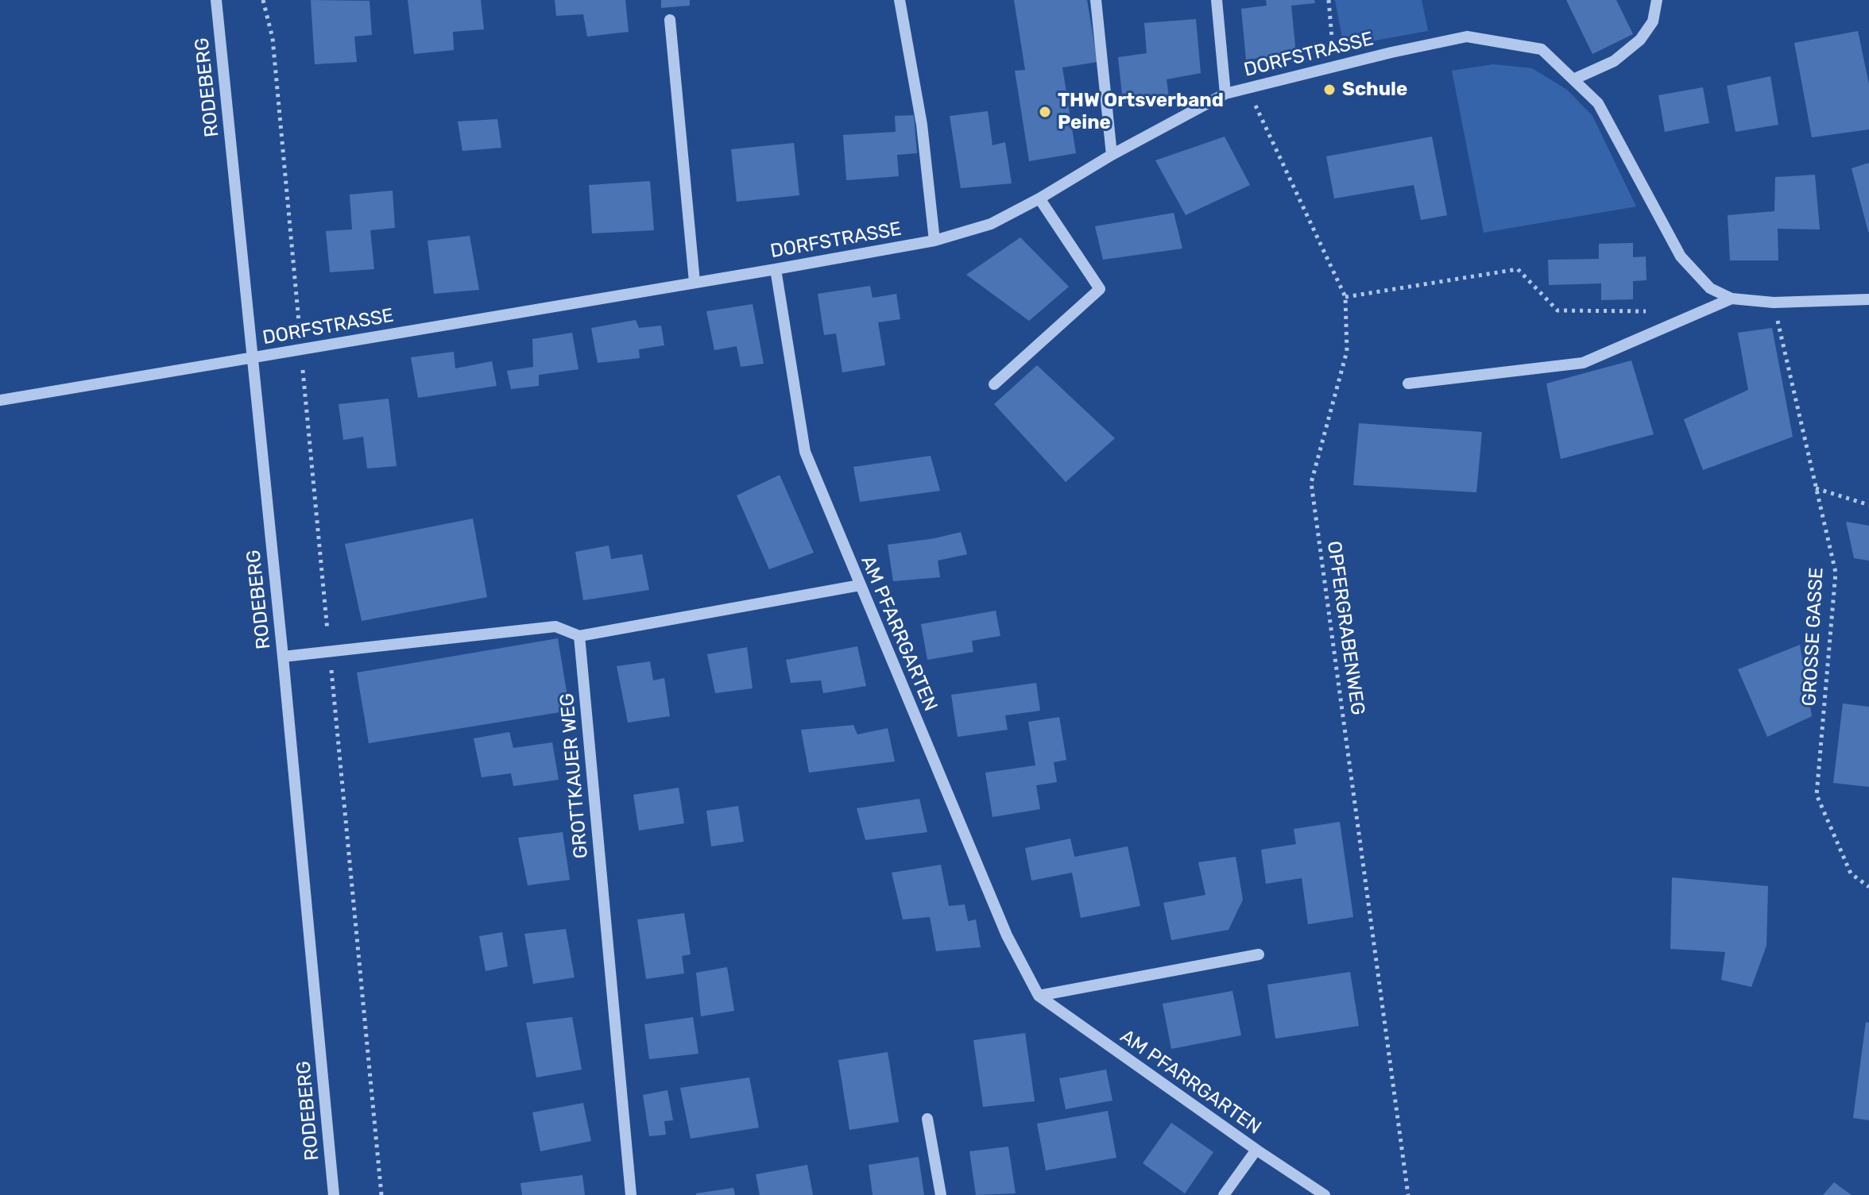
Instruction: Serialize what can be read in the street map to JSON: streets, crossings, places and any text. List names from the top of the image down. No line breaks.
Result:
{"streets":{"street":["DORFSTRASSE","RODEBERG","AM PFARRGARTEN","GROTTKAUER WEG"],"path":["OPFERGRABENWEG","GROSSE GASSE"]},"crossings":[["DORFSTRASSE","RODEBERG"],["DORFSTRASSE","OPFERGRABENWEG"],["DORFSTRASSE","AM PFARRGARTEN"],["DORFSTRASSE","GROSSE GASSE"]],"places":["Schule","THW Ortsverband Peine"]}
